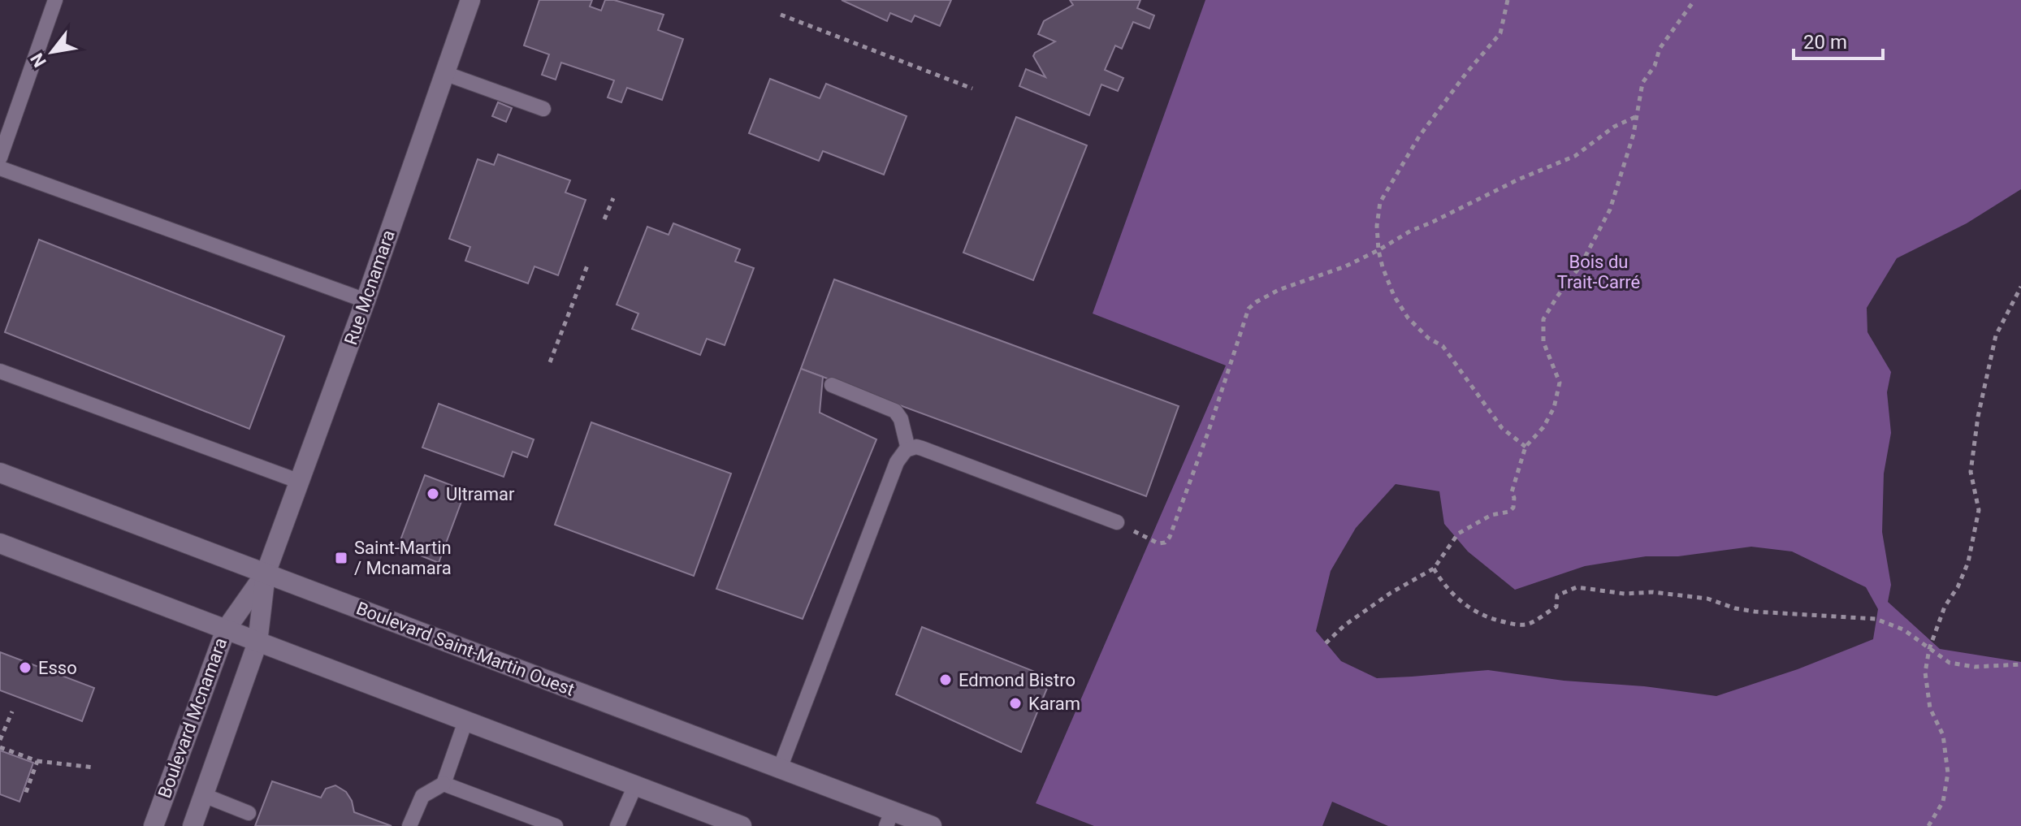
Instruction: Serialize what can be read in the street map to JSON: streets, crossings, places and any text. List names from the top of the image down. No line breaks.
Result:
{"streets":{"main road":["Rue Mcnamara","Boulevard Saint-Martin Ouest","Boulevard Mcnamara"]},"crossings":[["Rue Mcnamara","Boulevard Saint-Martin Ouest"],["Rue Mcnamara","Boulevard Mcnamara"],["Boulevard Saint-Martin Ouest","Boulevard Mcnamara"]],"parks":["Bois du Trait-Carré"],"places":{"other":["Ultramar","Esso","Edmond Bistro","Karam"],"transit":["Saint-Martin / Mcnamara"]},"scale_bar":"20 m","north":"bottom left"}
